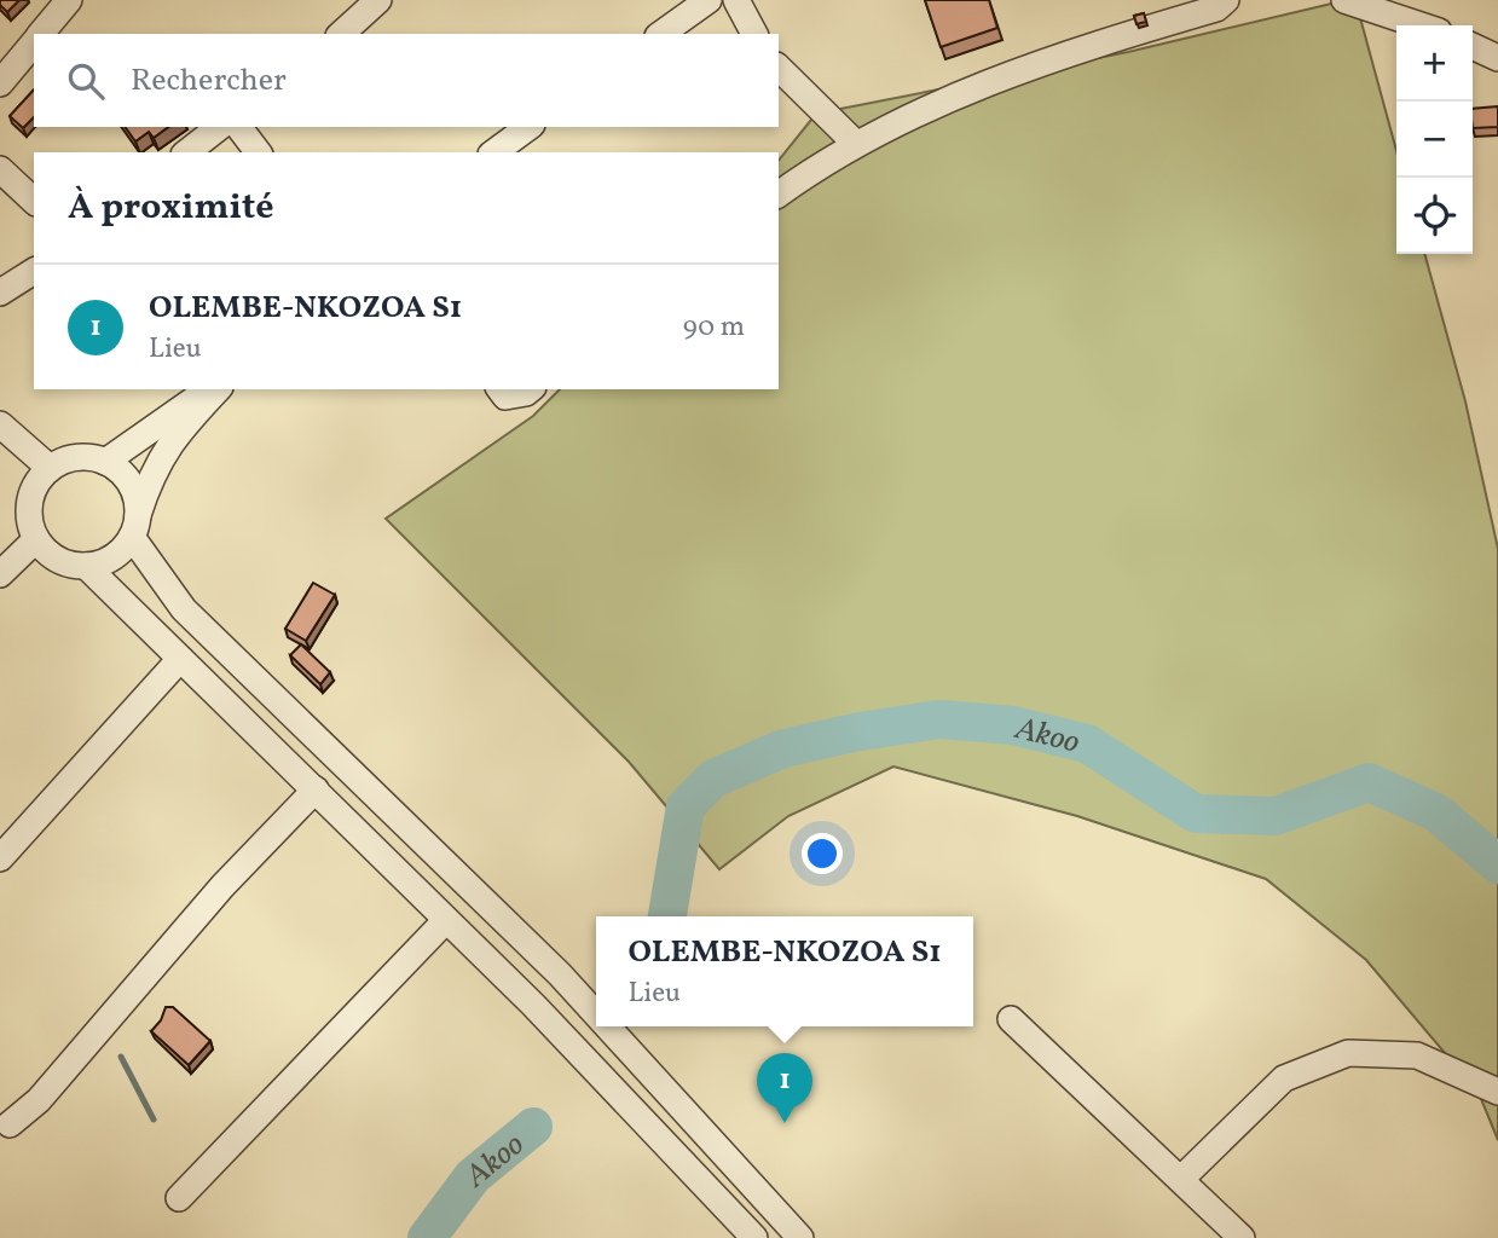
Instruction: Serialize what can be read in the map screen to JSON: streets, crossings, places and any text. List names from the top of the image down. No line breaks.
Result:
{"water":["Akoo"],"page":{"map_buttons":["+","−"],"search":"Rechercher","heading":"À proximité","list":[{"mark":"1","name":"OLEMBE-NKOZOA S1","note":"Lieu","value":"90 m"}],"popup":["OLEMBE-NKOZOA S1","Lieu"],"pins":"1"}}
